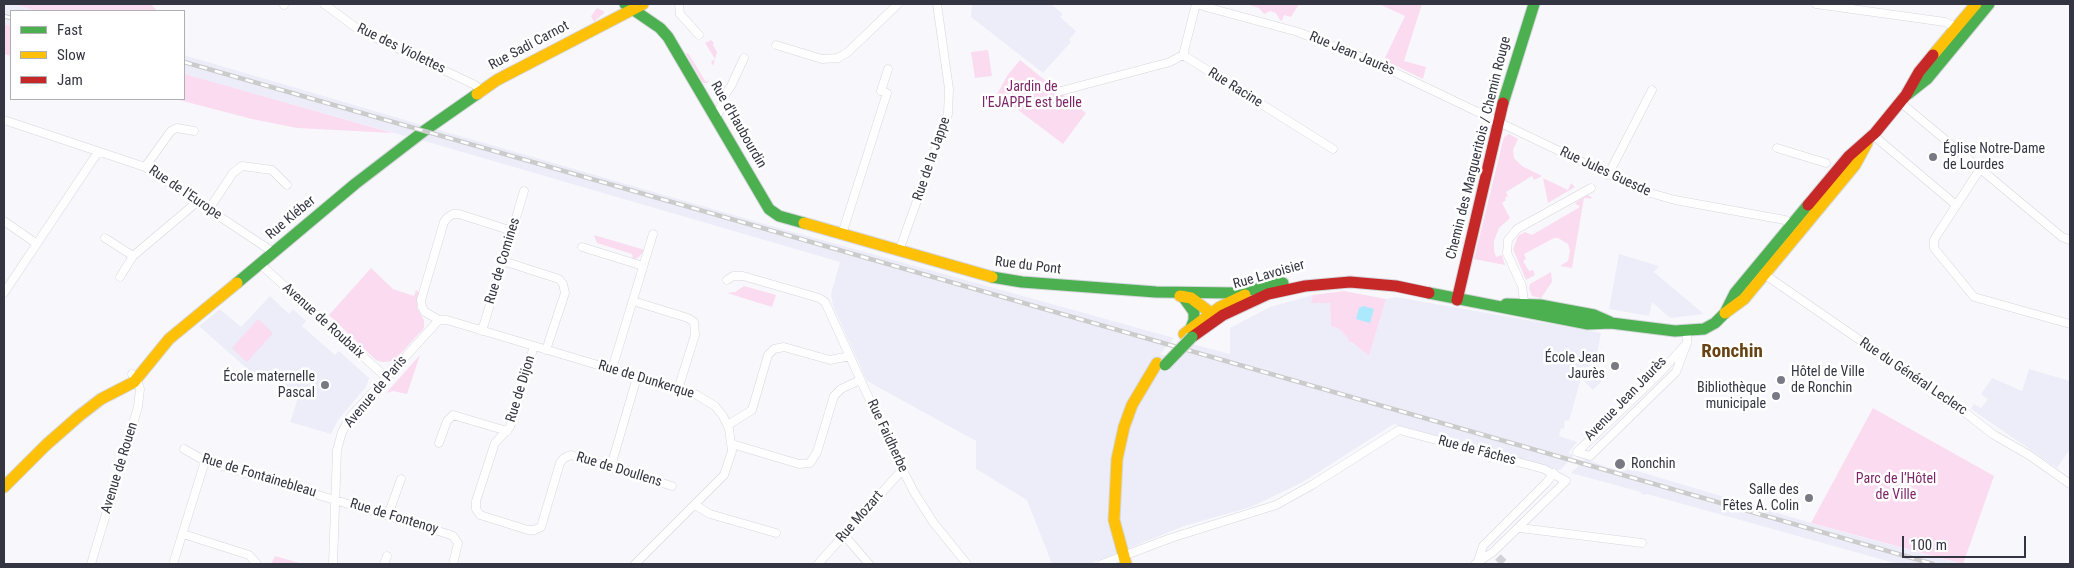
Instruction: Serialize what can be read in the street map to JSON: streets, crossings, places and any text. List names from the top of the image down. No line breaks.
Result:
{"streets":{"main road":["Rue Sadi Carnot","Rue d'Haubourdin","Chemin des Margueritois / Chemin Rouge","Rue Kléber","Rue du Pont","Rue Lavoisier"],"street":["Rue des Violettes","Rue Jean Jaurès","Rue Racine","Rue de la Jappe","Rue Jules Guesde","Rue de l'Europe","Rue de Comines","Avenue de Roubaix","Rue du Général Leclerc","Rue de Dunkerque","Rue de Dijon","Avenue de Paris","Avenue Jean Jaurès","Rue Faidherbe","Rue de Fâches","Avenue de Rouen","Rue de Doullens","Rue de Fontainebleau","Rue de Fontenoy","Rue Mozart"]},"crossings":[["Rue Sadi Carnot","Rue des Violettes"],["Rue Sadi Carnot","Rue d'Haubourdin"],["Rue Sadi Carnot","Rue Kléber"],["Rue Jean Jaurès","Chemin des Margueritois / Chemin Rouge"],["Rue Jean Jaurès","Rue Jules Guesde"],["Rue d'Haubourdin","Rue de la Jappe"],["Rue d'Haubourdin","Rue du Pont"],["Chemin des Margueritois / Chemin Rouge","Rue Jules Guesde"],["Chemin des Margueritois / Chemin Rouge","Rue Lavoisier"],["Rue de la Jappe","Rue du Pont"],["Rue de l'Europe","Rue Kléber"],["Rue Kléber","Avenue de Roubaix"],["Rue Kléber","Avenue de Rouen"],["Rue de Comines","Rue de Dunkerque"],["Rue du Pont","Rue Lavoisier"],["Rue Lavoisier","Avenue Jean Jaurès"],["Rue Lavoisier","Rue de Fâches"],["Avenue de Roubaix","Avenue de Paris"],["Rue de Dunkerque","Rue de Dijon"],["Rue de Dunkerque","Avenue de Paris"],["Rue de Dijon","Rue de Doullens"],["Avenue de Paris","Rue de Fontainebleau"],["Avenue de Paris","Rue de Fontenoy"],["Rue Faidherbe","Rue Mozart"],["Rue de Fontainebleau","Rue de Fontenoy"]],"districts":["Ronchin"],"parks":["Jardin de l'EJAPPE est belle","Parc de l’Hôtel de Ville"],"places":["Église Notre-Dame de Lourdes","École Jean Jaurès","Hôtel de Ville de Ronchin","École maternelle Pascal","Bibliothèque municipale","Ronchin","Salle des Fêtes A. Colin"],"legend":["Fast","Slow","Jam"],"scale_bar":"100 m"}
